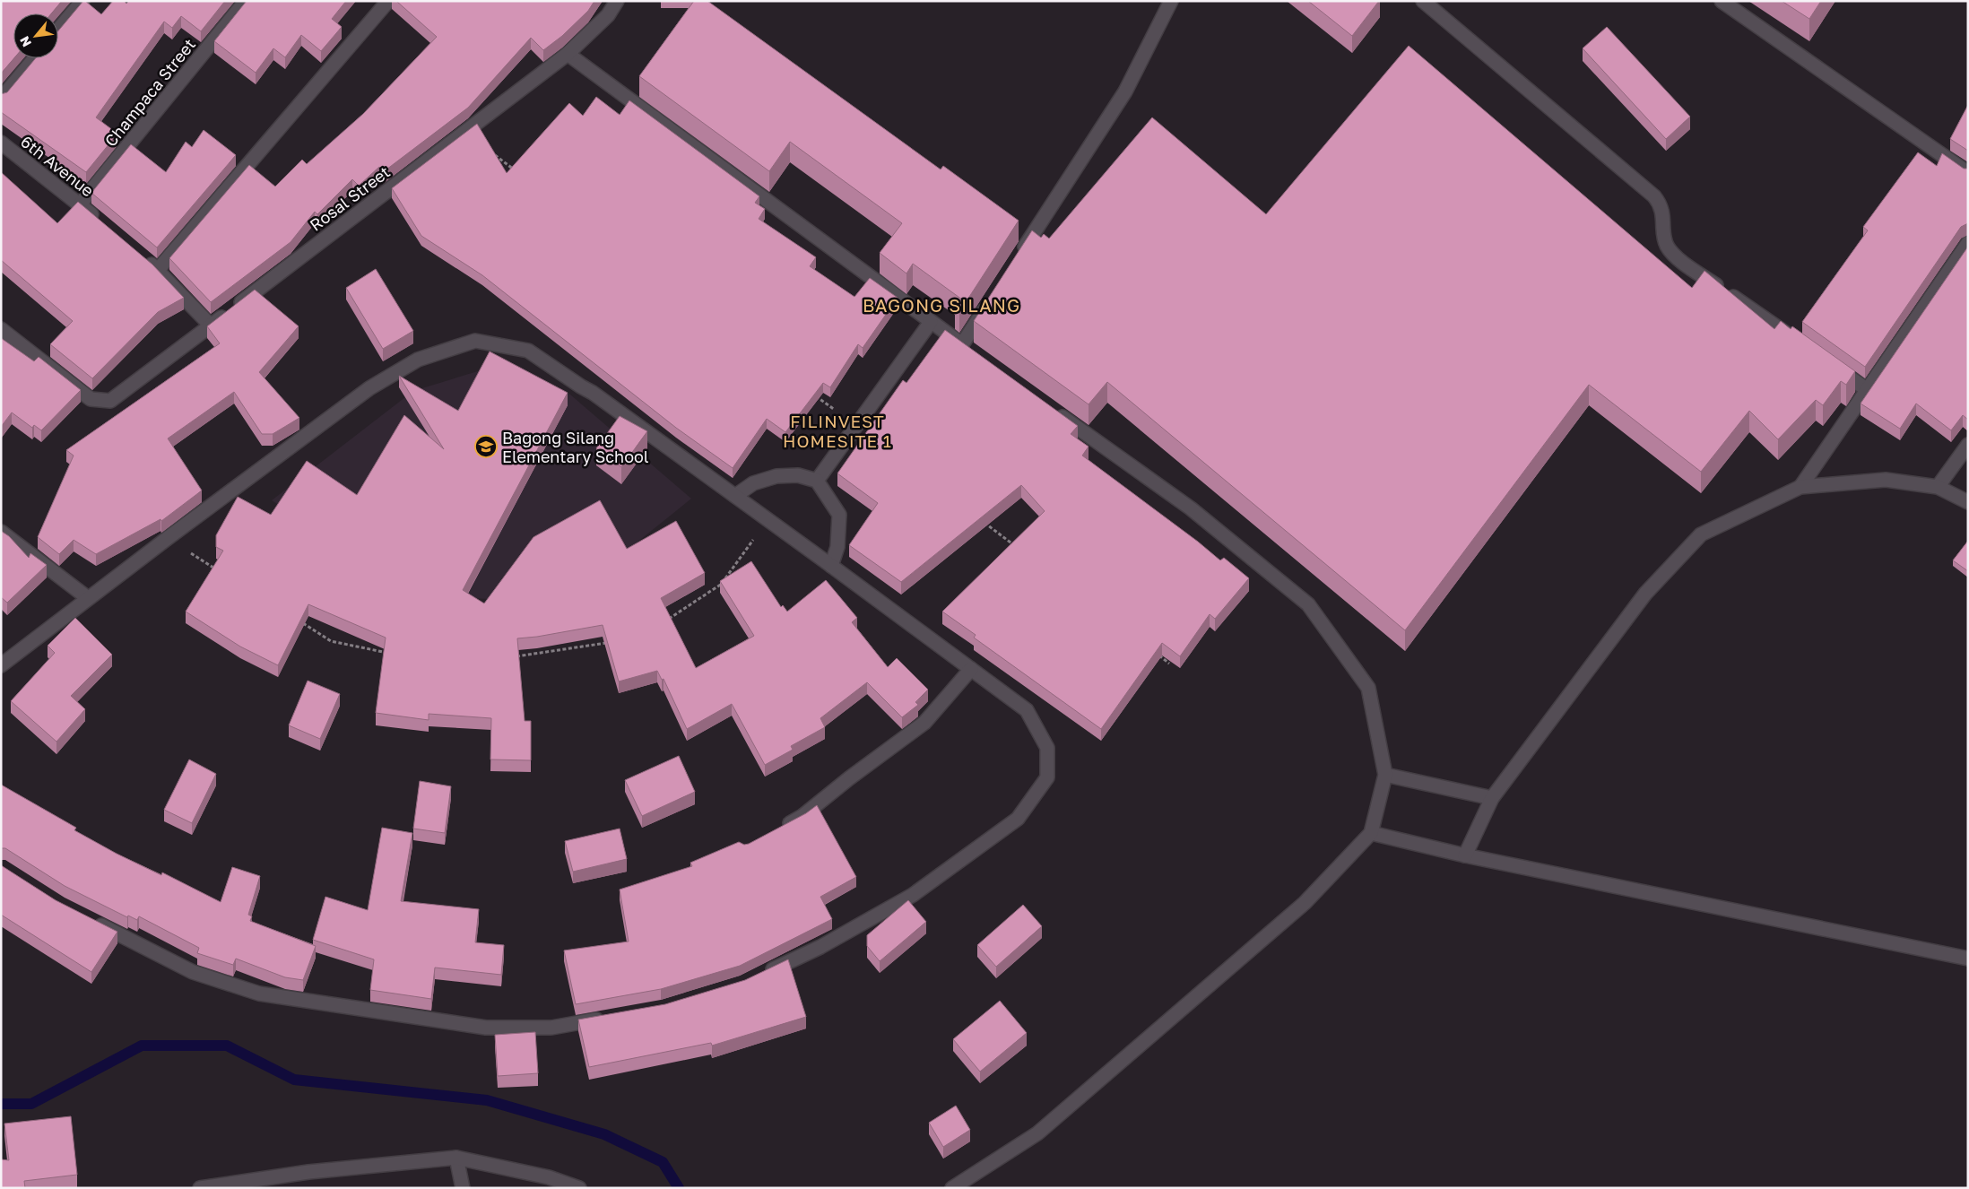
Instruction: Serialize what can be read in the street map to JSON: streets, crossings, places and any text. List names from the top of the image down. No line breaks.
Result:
{"streets":{"street":["Champaca Street","6th Avenue","Rosal Street"]},"crossings":[["Champaca Street","6th Avenue"]],"districts":["BAGONG SILANG","FILINVEST HOMESITE 1"],"places":{"school or university":["Bagong Silang Elementary School"]},"north":"bottom left"}
